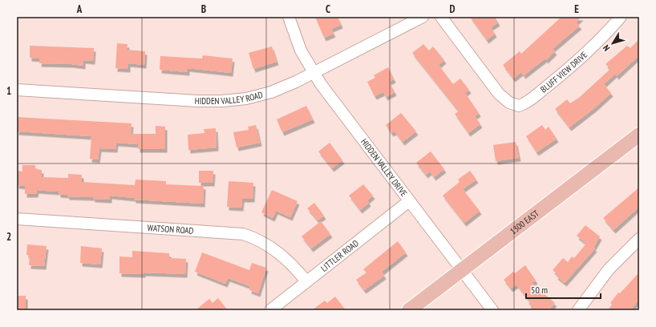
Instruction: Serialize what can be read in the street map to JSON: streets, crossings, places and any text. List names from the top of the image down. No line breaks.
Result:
{"streets":{"main road":["1300 EAST"],"street":["BLUFF VIEW DRIVE","HIDDEN VALLEY ROAD","HIDDEN VALLEY DRIVE","WATSON ROAD","LITTLER ROAD"]},"crossings":[["HIDDEN VALLEY ROAD","HIDDEN VALLEY DRIVE"],["HIDDEN VALLEY DRIVE","1300 EAST"],["HIDDEN VALLEY DRIVE","LITTLER ROAD"],["WATSON ROAD","LITTLER ROAD"]],"scale_bar":"50 m","north":"bottom left","grid":{"columns":["A","B","C","D","E"],"rows":["1","2"]}}
